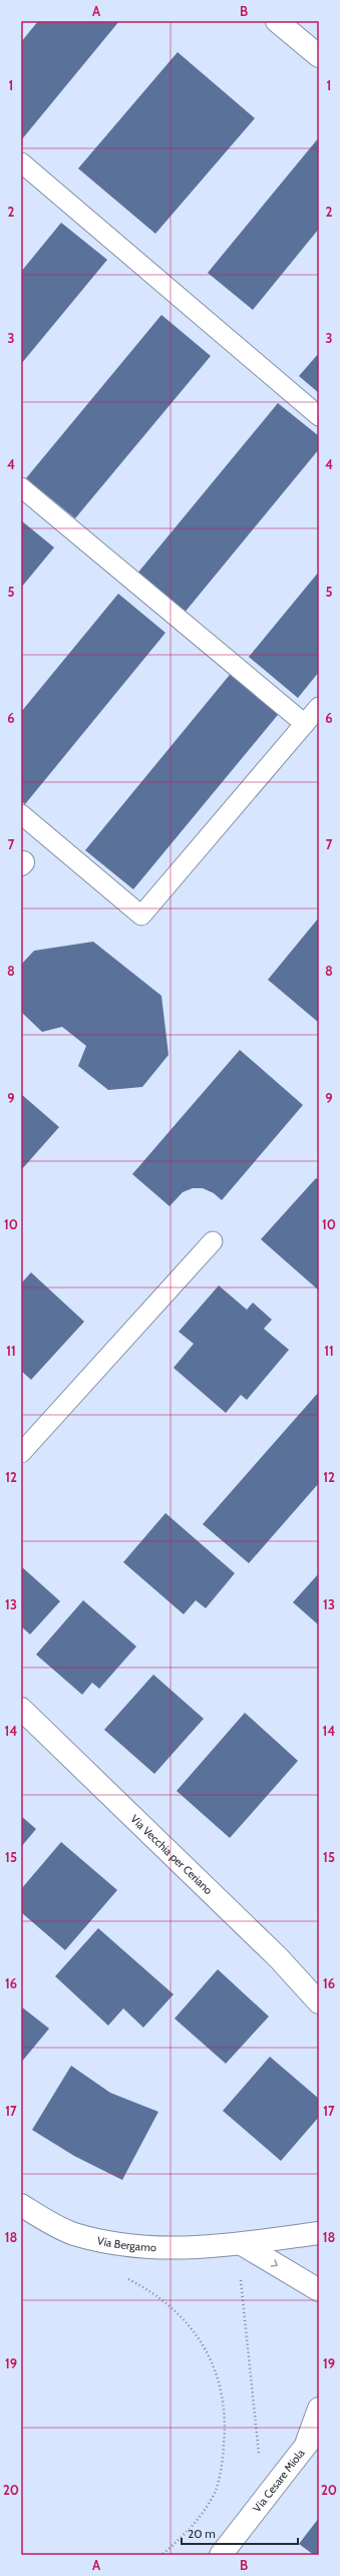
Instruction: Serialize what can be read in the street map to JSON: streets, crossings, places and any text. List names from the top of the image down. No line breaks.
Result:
{"streets":{"street":["Via Vecchia per Ceriano","Via Bergamo","Via Cesare Miola"]},"scale_bar":"20 m","grid":{"columns":["A","B"],"rows":["1","2","3","4","5","6","7","8","9","10","11","12","13","14","15","16","17","18","19","20"]}}
